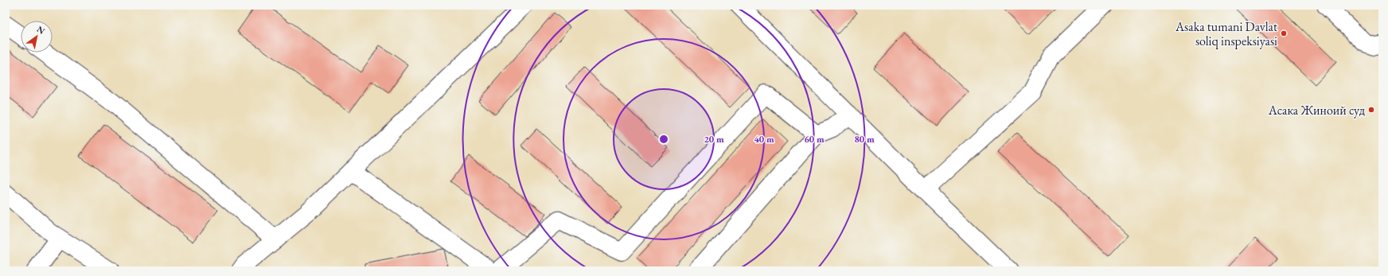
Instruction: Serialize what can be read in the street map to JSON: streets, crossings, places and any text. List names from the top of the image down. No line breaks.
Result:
{"places":["Asaka tumani Davlat soliq inspeksiyasi","Асака Жиноий суд"],"north":"top right","rings":["20 m","40 m","60 m","80 m"]}
